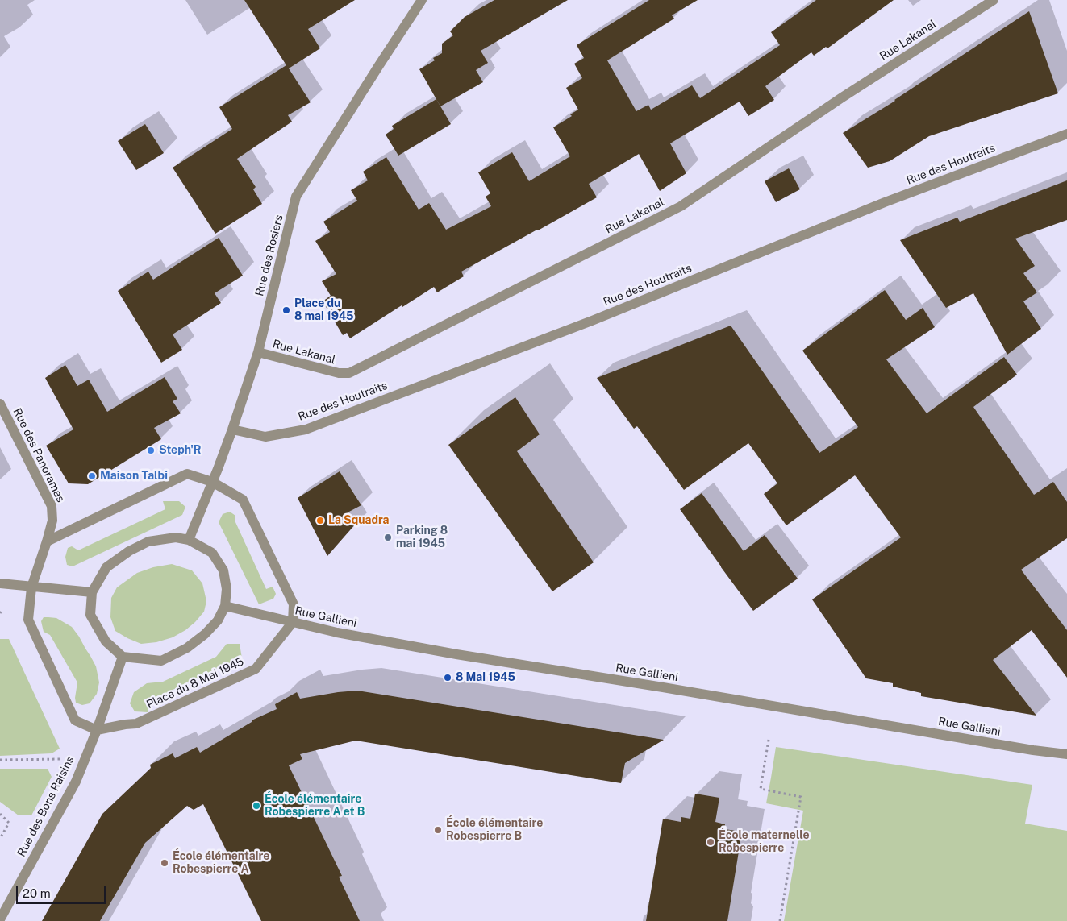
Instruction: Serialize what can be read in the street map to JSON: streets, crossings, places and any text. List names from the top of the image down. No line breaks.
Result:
{"streets":{"street":["Rue Lakanal","Rue des Houtraits","Rue des Rosiers","Rue des Panoramas","Rue Gallieni","Place du 8 Mai 1945","Rue des Bons Raisins"]},"crossings":[["Rue Lakanal","Rue des Rosiers"],["Rue des Houtraits","Rue des Rosiers"],["Rue des Rosiers","Rue Gallieni"],["Rue des Rosiers","Rue des Bons Raisins"],["Rue Gallieni","Place du 8 Mai 1945"],["Rue Gallieni","Rue des Bons Raisins"],["Place du 8 Mai 1945","Rue des Bons Raisins"]],"places":["Place du 8 mai 1945","Steph'R","Maison Talbi","La Squadra","Parking 8 mai 1945","8 Mai 1945","École élémentaire Robespierre A et B","École élémentaire Robespierre B","École maternelle Robespierre","École élémentaire Robespierre A"],"scale_bar":"20 m"}
